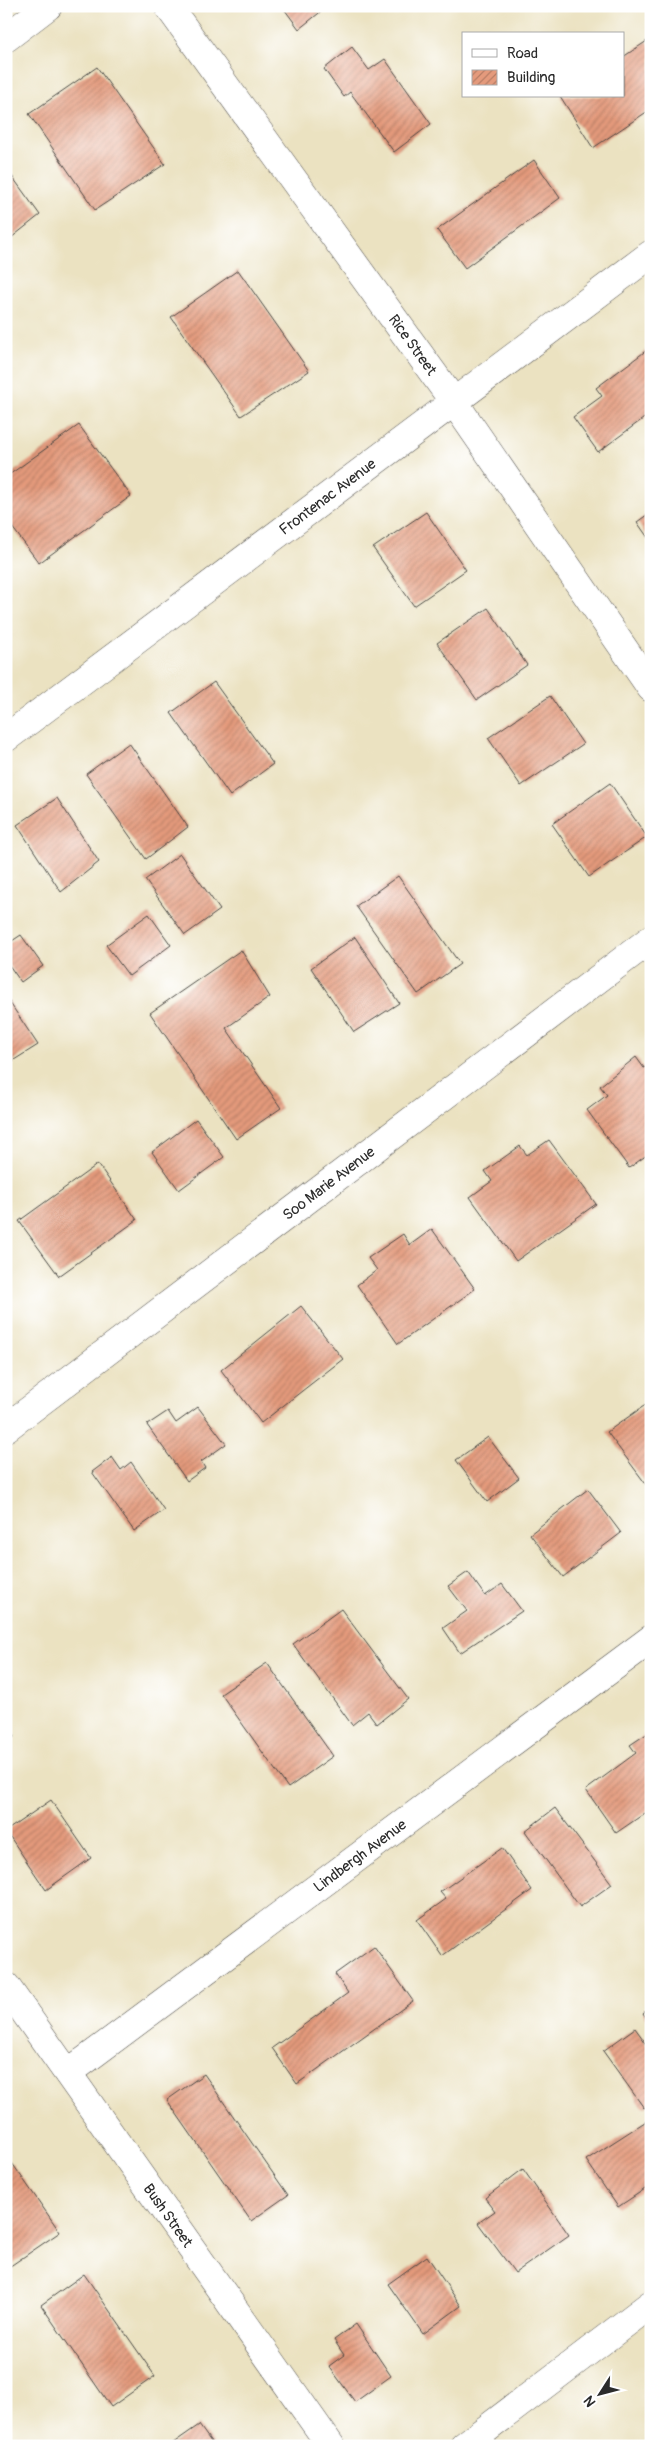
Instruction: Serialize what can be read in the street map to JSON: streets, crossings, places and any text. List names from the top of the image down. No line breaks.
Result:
{"streets":{"street":["Rice Street","Frontenac Avenue","Soo Marie Avenue","Lindbergh Avenue","Bush Street"]},"crossings":[["Rice Street","Frontenac Avenue"],["Lindbergh Avenue","Bush Street"]],"legend":["Road","Building"],"north":"bottom left"}
